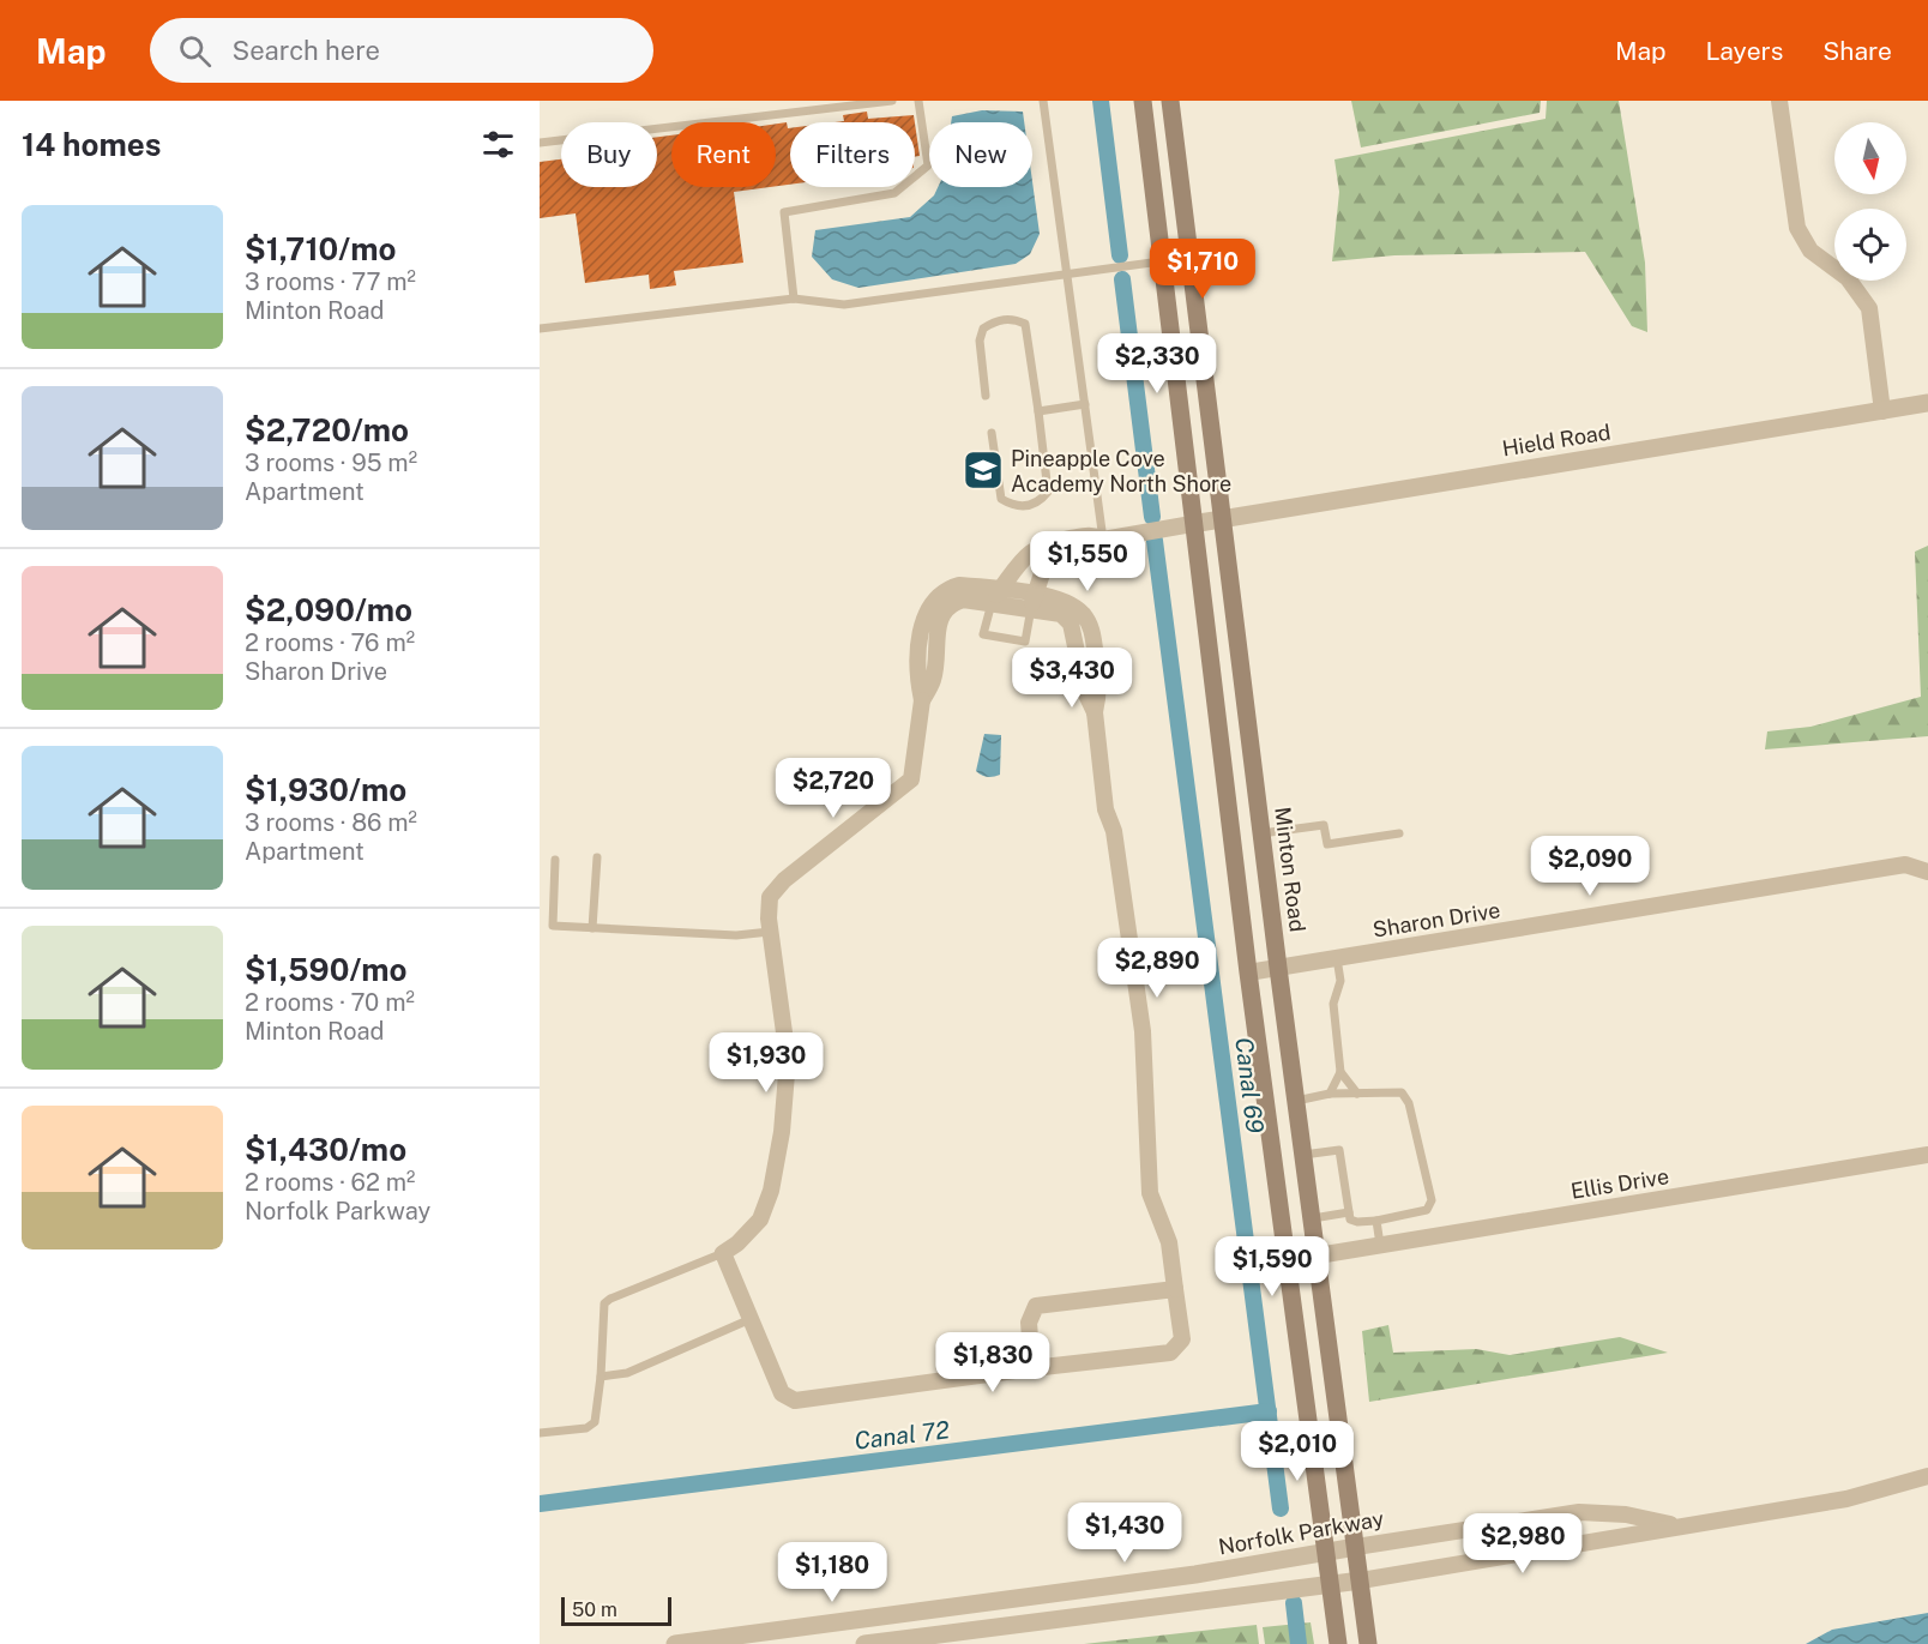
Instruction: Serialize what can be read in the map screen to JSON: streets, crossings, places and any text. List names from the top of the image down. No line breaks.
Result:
{"streets":{"main road":["Minton Road"],"street":["Hield Road","Sharon Drive","Ellis Drive","Norfolk Parkway"]},"crossings":[["Hield Road","Minton Road"],["Minton Road","Sharon Drive"],["Minton Road","Ellis Drive"],["Minton Road","Norfolk Parkway"]],"water":["Canal 69","Canal 72"],"places":{"school or university":["Pineapple Cove Academy North Shore"]},"scale_bar":"50 m","north":"bottom","page":{"header":"Map","search":"Search here","nav":["Map","Layers","Share"],"heading":"14 homes","chip":["Buy","Rent","Filters","New"],"list":[{"name":"$1,710/mo","note":"3 rooms · 77 m² · Minton Road"},{"name":"$2,720/mo","note":"3 rooms · 95 m² · Apartment"},{"name":"$2,090/mo","note":"2 rooms · 76 m² · Sharon Drive"},{"name":"$1,930/mo","note":"3 rooms · 86 m² · Apartment"},{"name":"$1,590/mo","note":"2 rooms · 70 m² · Minton Road"},{"name":"$1,430/mo","note":"2 rooms · 62 m² · Norfolk Parkway"}],"price":["$1,710","$2,330","$1,550","$3,430","$2,720","$2,090","$2,890","$1,930","$1,590","$1,830","$2,010","$1,430","$2,980","$1,180"],"scale":"50 m"}}
